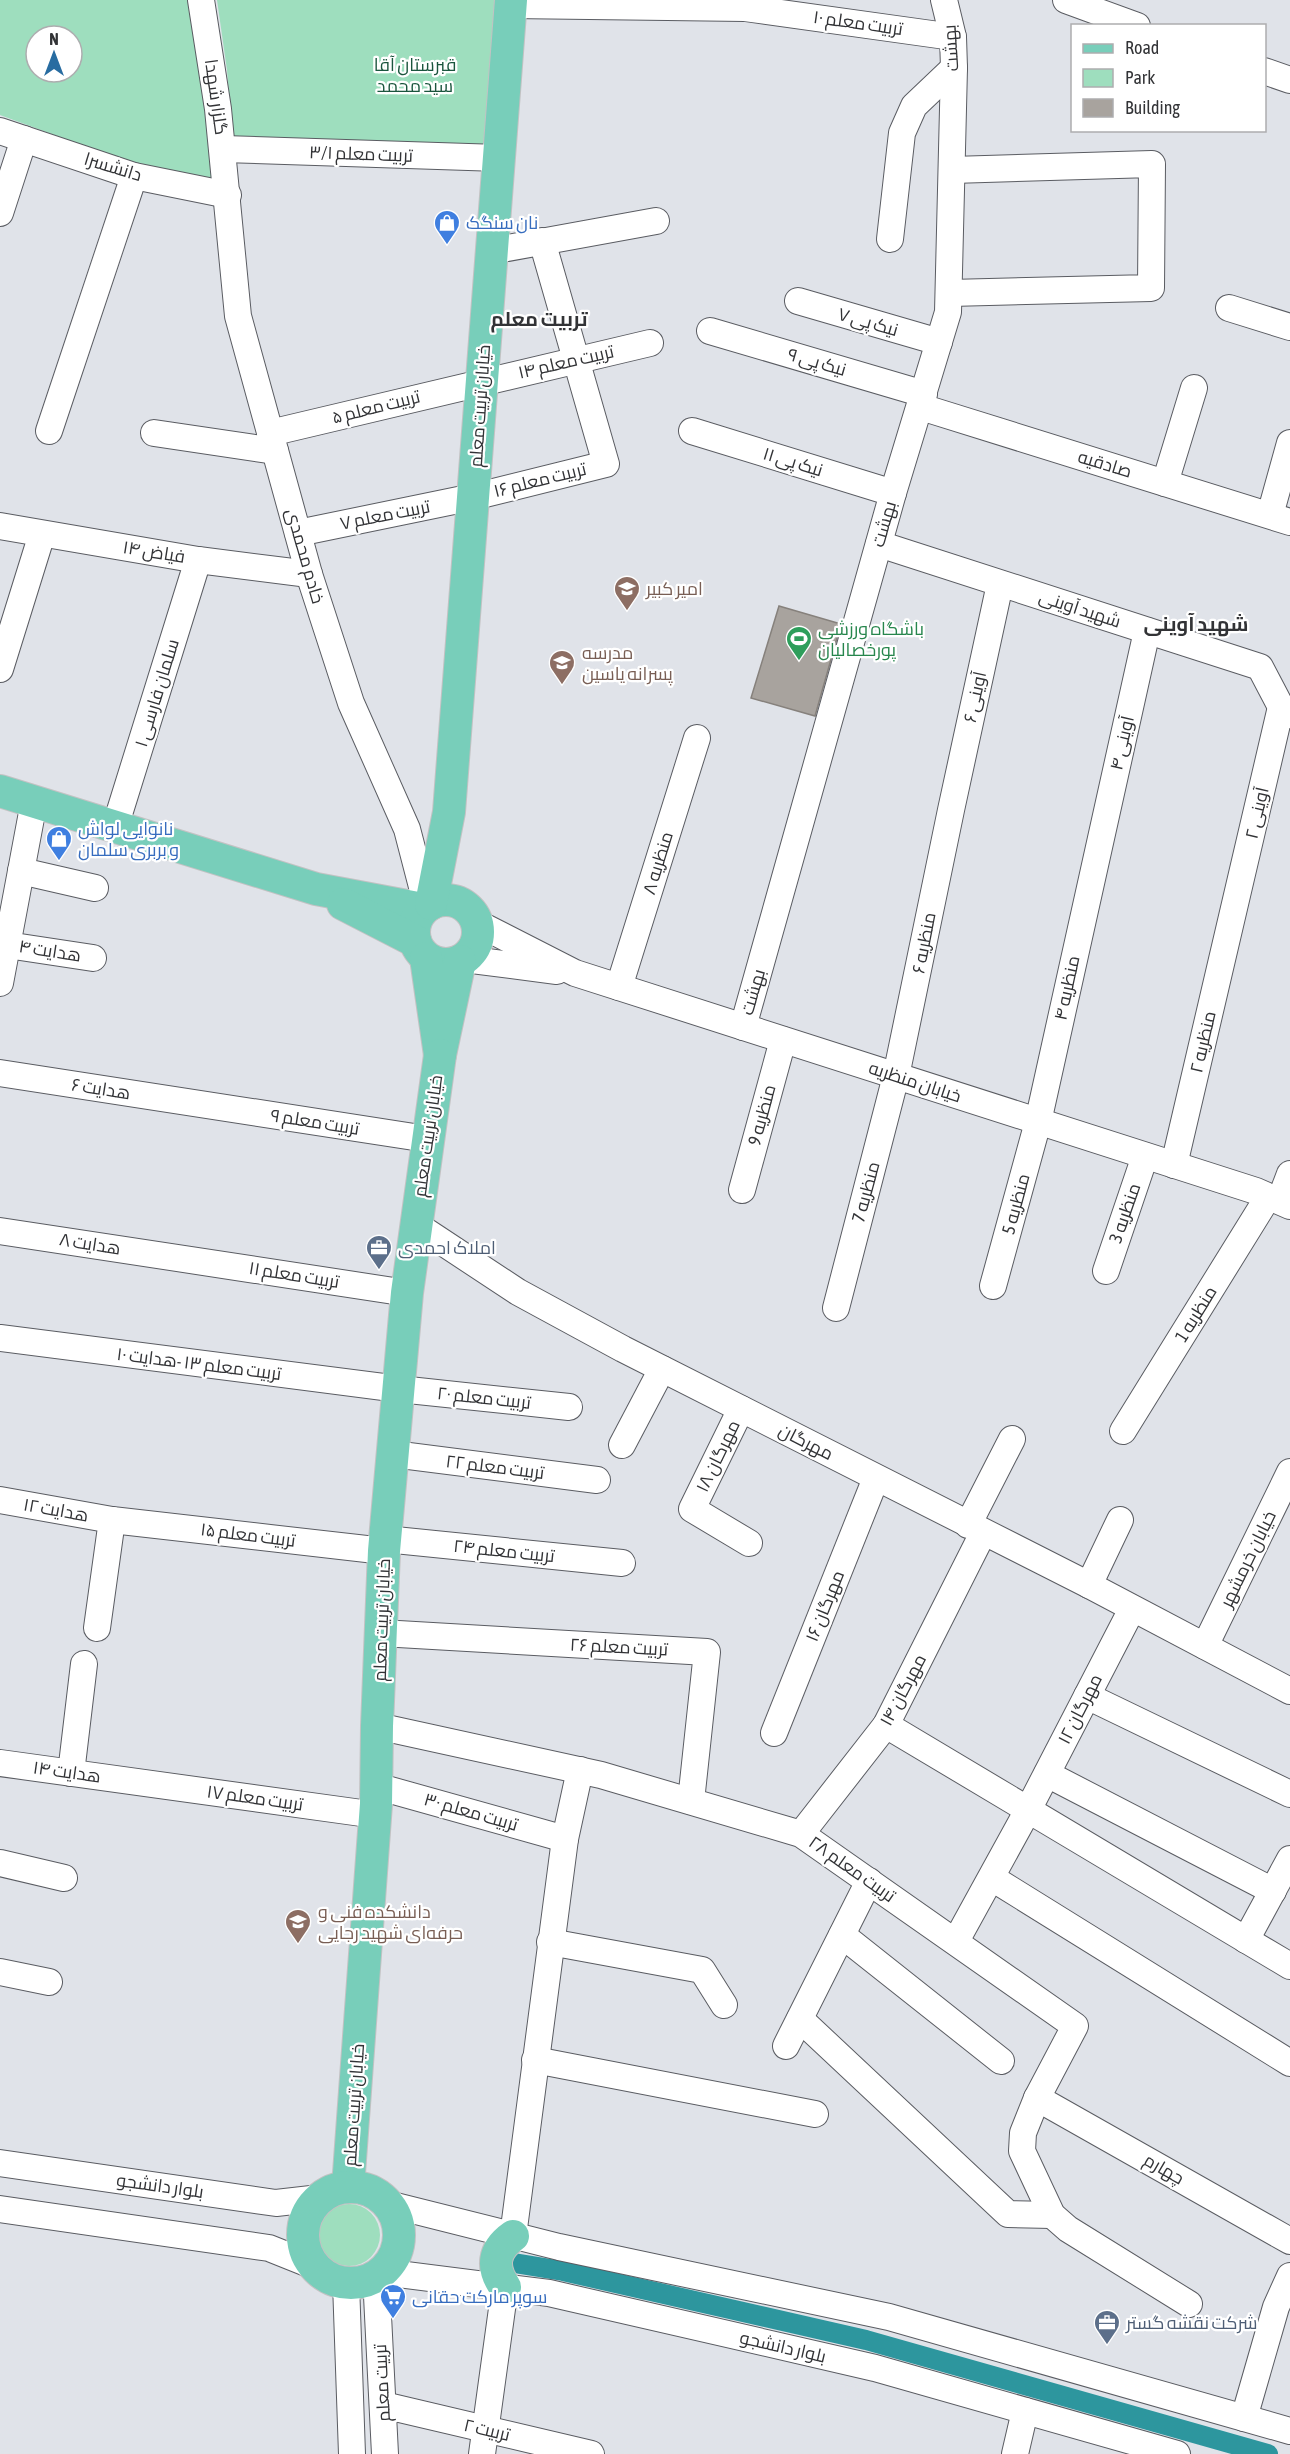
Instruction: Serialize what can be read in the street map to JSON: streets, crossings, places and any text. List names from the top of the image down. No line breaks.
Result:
{"streets":{"main road":["خیابان تربیت معلم"],"street":["تربیت معلم ۱۰","بهشت","گلزار شهدا","تربیت معلم ۳/۱","دانشسرا","نیک پی ۷","تربیت معلم ۱۴","نیک پی ۹","تربیت معلم ۵","نیک پی ۱۱","صادقیه","تربیت معلم ۱۶","تربیت معلم ۷","فیاض ۱۴","خادم محمدی","شهید آوینی","سلمان فارسی ۱","آوینی ۶","آوینی ۴","آوینی ۲","منظریه ۸","منظریه ۶","هدایت ۴","منظریه ۴","منظریه ۲","خیابان منظریه","هدایت ۶","منظریه 9","تربیت معلم ۹","منظریه 7","منظریه 5","منظریه 3","هدایت ۸","تربیت معلم ۱۱","منظریه 1","تربیت معلم ۱۳ -هدایت ۱۰","تربیت معلم ۲۰","مهرگان","مهرگان ۱۸","تربیت معلم ۲۲","هدایت ۱۲","تربیت معلم ۱۵","تربیت معلم ۲۴","خیابان خرمشهر","مهرگان ۱۶","تربیت معلم ۲۶","مهرگان ۱۴","مهرگان ۱۲","هدایت ۱۴","تربیت معلم ۱۷","تربیت معلم ۳۰","تربیت معلم ۲۸","چهارم","بلوار دانشجو","تربیت معلم","تربیت ۲"]},"crossings":[["تربیت معلم ۱۰","بهشت"],["تربیت معلم ۱۰","خیابان تربیت معلم"],["بهشت","نیک پی ۷"],["بهشت","نیک پی ۹"],["بهشت","نیک پی ۱۱"],["بهشت","صادقیه"],["بهشت","شهید آوینی"],["بهشت","خیابان منظریه"],["گلزار شهدا","تربیت معلم ۳/۱"],["گلزار شهدا","دانشسرا"],["گلزار شهدا","خادم محمدی"],["تربیت معلم ۳/۱","خیابان تربیت معلم"],["دانشسرا","خادم محمدی"],["تربیت معلم ۱۴","خیابان تربیت معلم"],["تربیت معلم ۱۴","تربیت معلم ۵"],["تربیت معلم ۱۴","تربیت معلم ۱۶"],["نیک پی ۹","صادقیه"],["خیابان تربیت معلم","تربیت معلم ۵"],["خیابان تربیت معلم","تربیت معلم ۱۶"],["خیابان تربیت معلم","تربیت معلم ۷"],["خیابان تربیت معلم","تربیت معلم ۹"],["خیابان تربیت معلم","تربیت معلم ۱۱"],["خیابان تربیت معلم","تربیت معلم ۱۳ -هدایت ۱۰"],["خیابان تربیت معلم","تربیت معلم ۲۰"],["خیابان تربیت معلم","مهرگان"],["خیابان تربیت معلم","تربیت معلم ۲۲"],["خیابان تربیت معلم","تربیت معلم ۱۵"],["خیابان تربیت معلم","تربیت معلم ۲۴"],["خیابان تربیت معلم","تربیت معلم ۲۶"],["خیابان تربیت معلم","تربیت معلم ۱۷"],["خیابان تربیت معلم","تربیت معلم ۳۰"],["خیابان تربیت معلم","تربیت معلم ۲۸"],["خیابان تربیت معلم","بلوار دانشجو"],["خیابان تربیت معلم","تربیت معلم"],["تربیت معلم ۵","خادم محمدی"],["تربیت معلم ۱۶","تربیت معلم ۷"],["تربیت معلم ۷","خادم محمدی"],["فیاض ۱۴","خادم محمدی"],["فیاض ۱۴","سلمان فارسی ۱"],["شهید آوینی","آوینی ۶"],["شهید آوینی","آوینی ۴"],["شهید آوینی","آوینی ۲"],["آوینی ۶","منظریه ۶"],["آوینی ۴","منظریه ۴"],["آوینی ۲","منظریه ۲"],["منظریه ۸","خیابان منظریه"],["منظریه ۶","خیابان منظریه"],["منظریه ۶","منظریه 7"],["منظریه ۴","خیابان منظریه"],["منظریه ۴","منظریه 5"],["منظریه ۲","خیابان منظریه"],["خیابان منظریه","منظریه 9"],["خیابان منظریه","منظریه 7"],["خیابان منظریه","منظریه 5"],["خیابان منظریه","منظریه 3"],["خیابان منظریه","منظریه 1"],["هدایت ۶","تربیت معلم ۹"],["هدایت ۸","تربیت معلم ۱۱"],["تربیت معلم ۱۳ -هدایت ۱۰","تربیت معلم ۲۰"],["مهرگان","مهرگان ۱۸"],["مهرگان","خیابان خرمشهر"],["مهرگان","مهرگان ۱۶"],["مهرگان","مهرگان ۱۴"],["مهرگان","مهرگان ۱۲"],["هدایت ۱۲","تربیت معلم ۱۵"],["تربیت معلم ۱۵","تربیت معلم ۲۴"],["تربیت معلم ۲۶","تربیت معلم ۲۸"],["مهرگان ۱۴","تربیت معلم ۲۸"],["مهرگان ۱۲","تربیت معلم ۲۸"],["هدایت ۱۴","تربیت معلم ۱۷"],["تربیت معلم ۱۷","تربیت معلم ۳۰"],["تربیت معلم ۲۸","چهارم"],["بلوار دانشجو","تربیت معلم"],["تربیت معلم","تربیت ۲"]],"districts":["تربیت معلم","شهید آوینی"],"parks":["قبرستان آقا سید محمد"],"places":{"shop":["نان سنگک","نانوایی لواش و بربری سلمان"],"school or university":["امیر کبیر","مدرسه پسرانه یاسین","دانشکده فنی و حرفه‌ای شهید رجایی"],"sports":["باشگاه ورزشی پورخصالیان"],"office":["املاک احمدی","شرکت نقشه گستر"],"supermarket":["سوپر مارکت حقانی"]},"legend":["Road","Park","Building"],"north":"top"}
